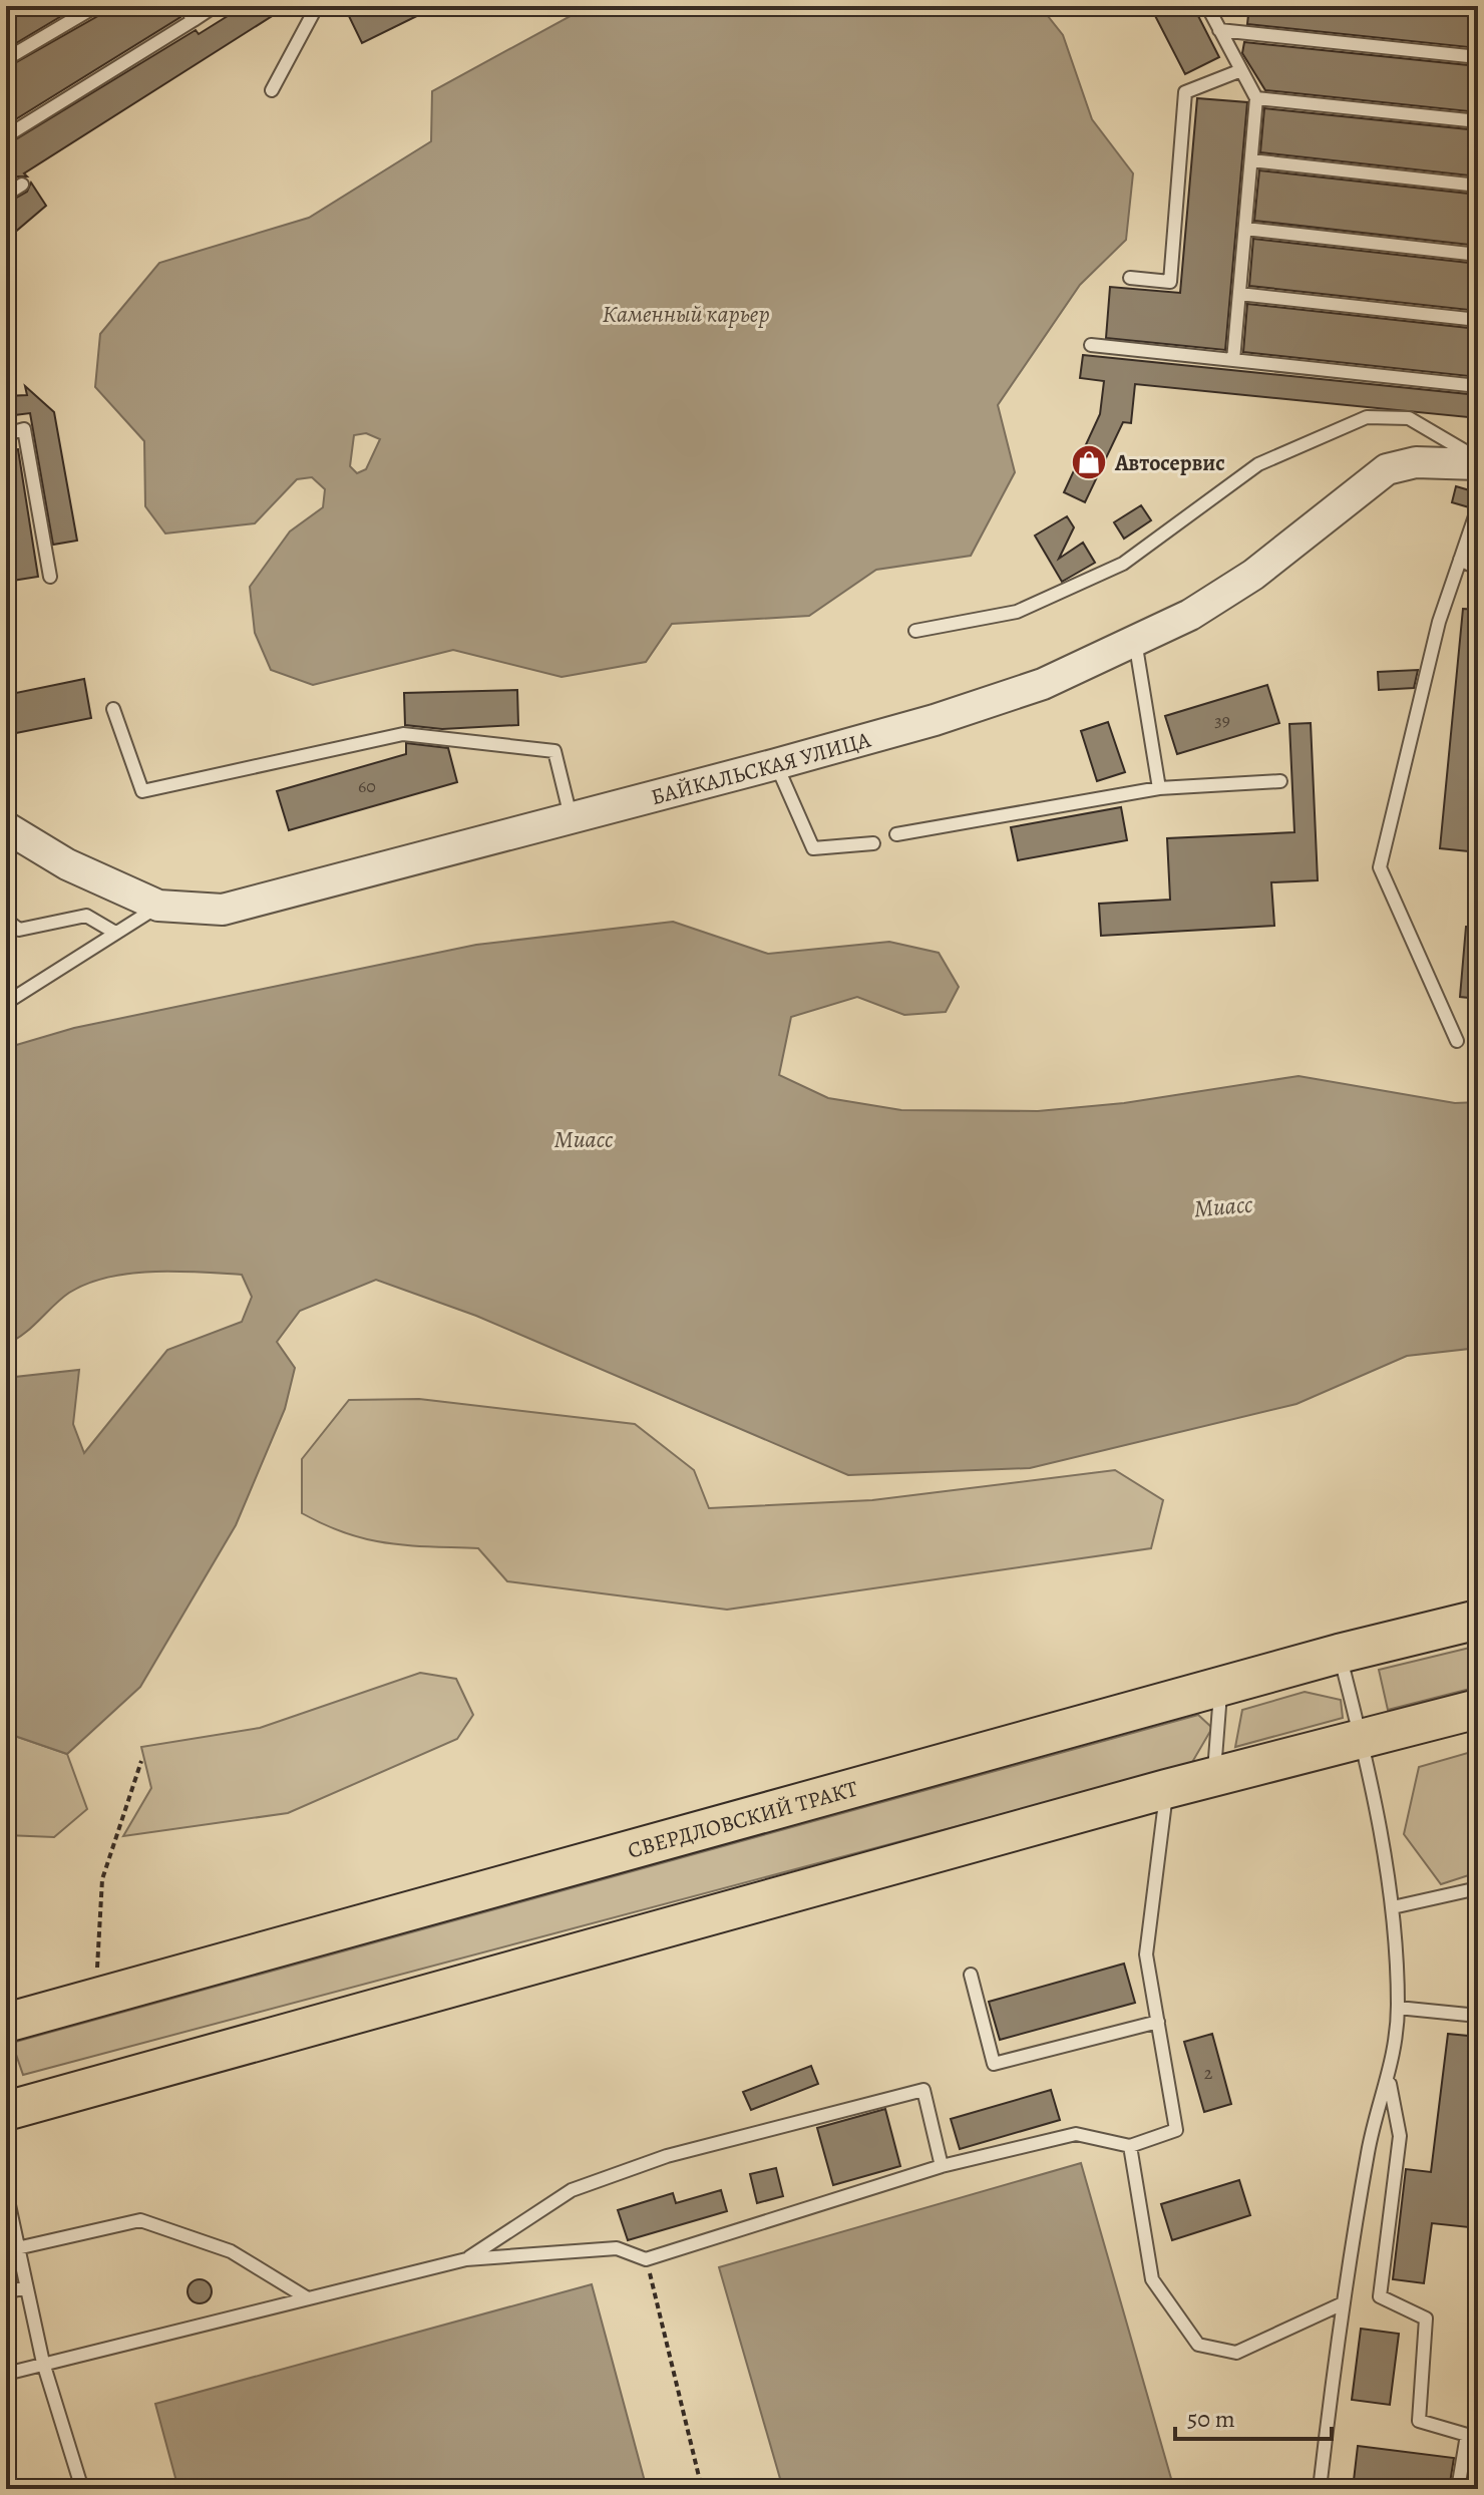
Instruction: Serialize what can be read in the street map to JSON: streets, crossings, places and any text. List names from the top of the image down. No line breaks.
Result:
{"streets":{"main road":["СВЕРДЛОВСКИЙ ТРАКТ"],"street":["БАЙКАЛЬСКАЯ УЛИЦА"]},"water":["Каменный карьер","Миасс"],"places":{"shop":["Автосервис"]},"house_numbers":["39","60","2"],"scale_bar":"50 m"}
